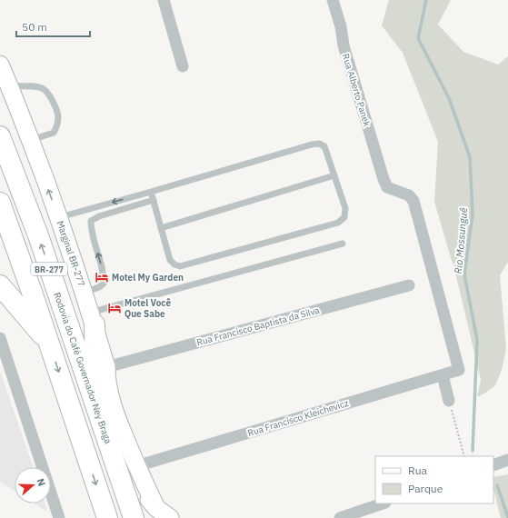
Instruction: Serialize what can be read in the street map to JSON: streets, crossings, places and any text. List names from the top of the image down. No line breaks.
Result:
{"streets":{"highway":["BR-277","Rodovia do Café Governador Ney Braga"],"street":["Rua Alberto Panek","Marginal BR-277","Rua Francisco Baptista da Silva","Rua Francisco Kleichevicz"]},"crossings":[["Rua Alberto Panek","Rua Francisco Kleichevicz"],["Marginal BR-277","Rua Francisco Baptista da Silva"],["Marginal BR-277","Rua Francisco Kleichevicz"]],"water":["Rio Mossunguê"],"places":{"hotel":["Motel My Garden","Motel Você Que Sabe"]},"legend":["Rua","Parque"],"scale_bar":"50 m","north":"right"}
